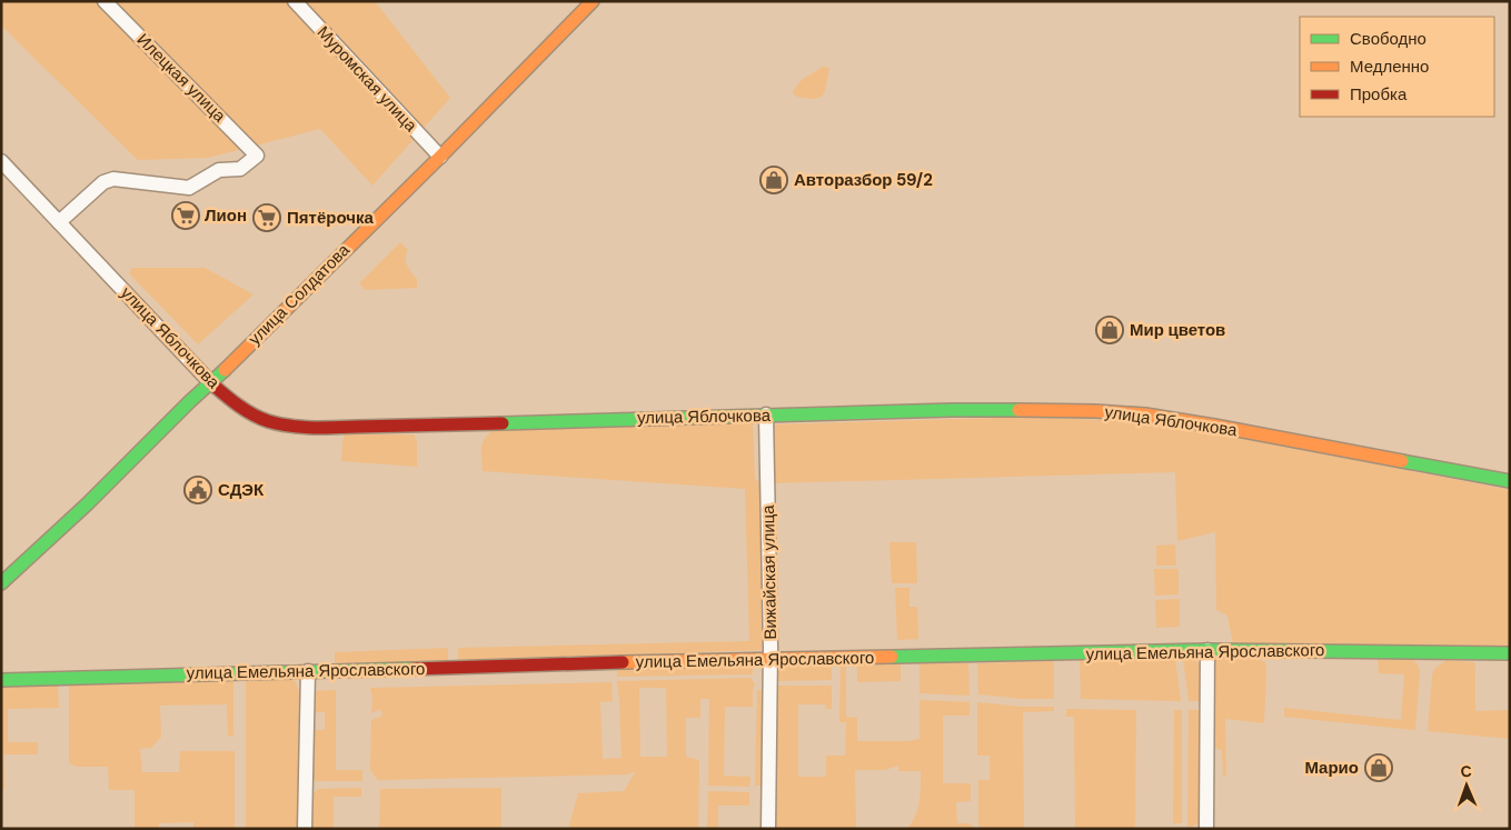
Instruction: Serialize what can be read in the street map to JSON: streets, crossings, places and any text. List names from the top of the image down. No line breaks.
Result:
{"streets":{"street":["Илецкая улица","Муромская улица","улица Солдатова","улица Яблочкова","Вижайская улица","улица Емельяна Ярославского"]},"crossings":[["Илецкая улица","улица Яблочкова"],["Муромская улица","улица Солдатова"],["улица Солдатова","улица Яблочкова"],["улица Яблочкова","Вижайская улица"],["Вижайская улица","улица Емельяна Ярославского"]],"places":{"shop":["Авторазбор 59/2","Мир цветов","Марио"],"supermarket":["Лион","Пятёрочка"],"public building":["СДЭК"]},"legend":["Свободно","Медленно","Пробка"],"north":"top"}
